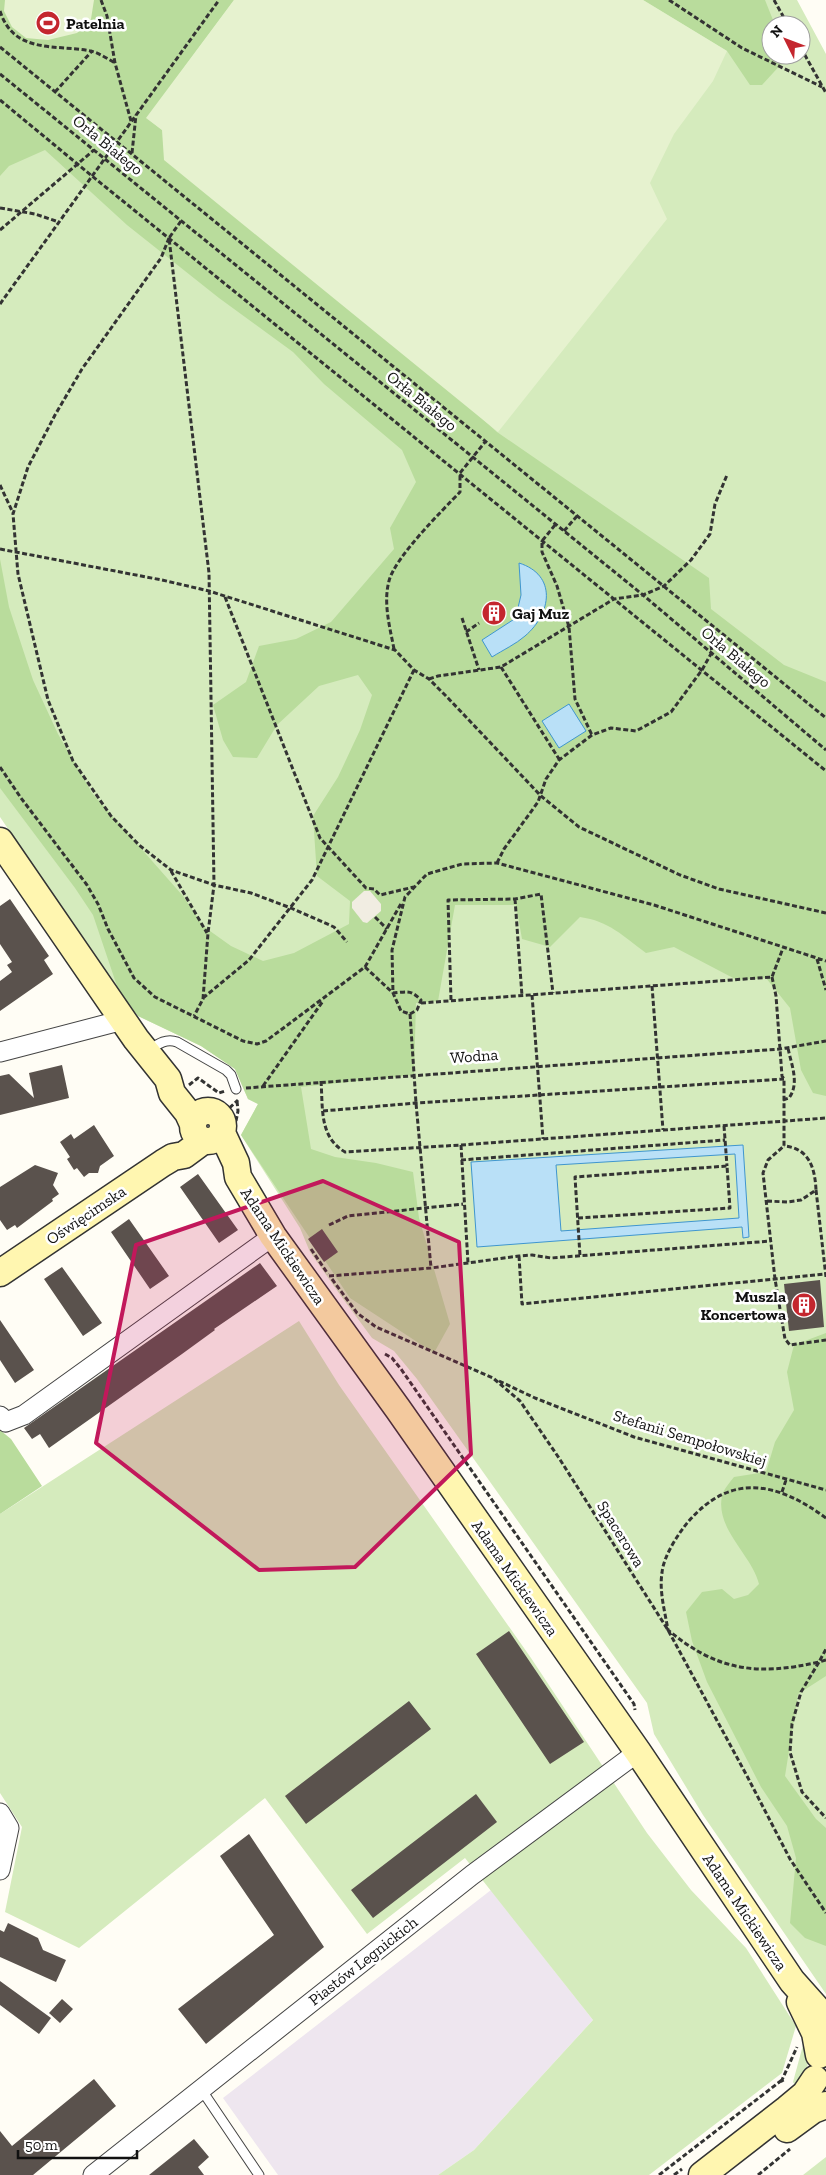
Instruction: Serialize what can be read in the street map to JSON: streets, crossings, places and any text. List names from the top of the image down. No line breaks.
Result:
{"streets":{"street":["Oświęcimska","Adama Mickiewicza","Piastów Legnickich"],"path":["Orła Białego","Wodna","Stefanii Sempołowskiej","Spacerowa"]},"crossings":[["Wodna","Adama Mickiewicza"],["Oświęcimska","Adama Mickiewicza"],["Adama Mickiewicza","Piastów Legnickich"],["Stefanii Sempołowskiej","Spacerowa"]],"places":{"sports":["Patelnia"],"building":["Gaj Muz","Muszla Koncertowa"]},"scale_bar":"50 m","north":"top left"}
